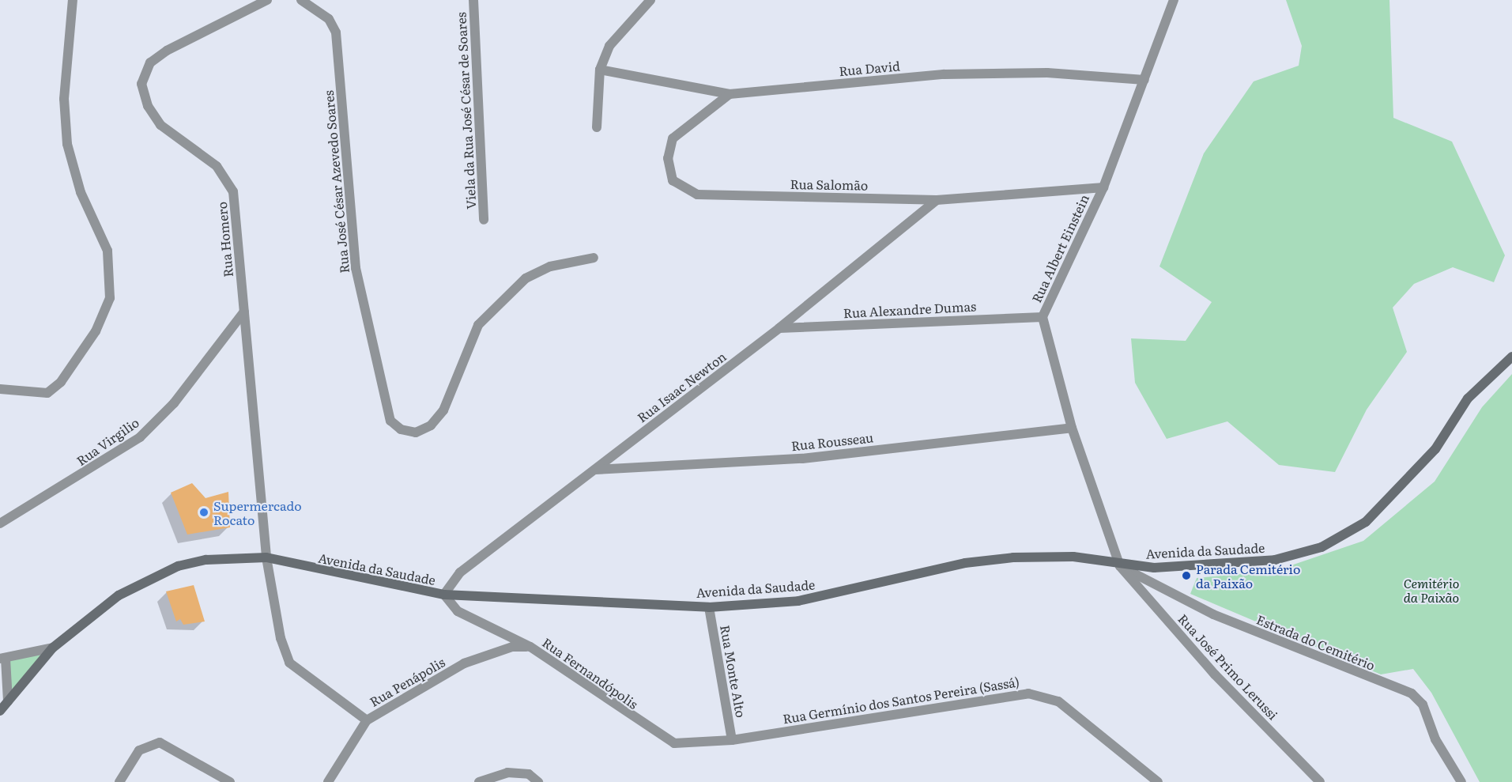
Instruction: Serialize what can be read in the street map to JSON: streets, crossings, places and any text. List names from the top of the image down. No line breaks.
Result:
{"streets":{"main road":["Avenida da Saudade"],"street":["Rua David","Viela da Rua José César de Soares","Rua José César Azevedo Soares","Rua Salomão","Rua Homero","Rua Albert Einstein","Rua Alexandre Dumas","Rua Isaac Newton","Rua Virgilio","Rua Rousseau","Estrada do Cemitério","Rua José Primo Lerussi","Rua Monte Alto","Rua Fernandópolis","Rua Penápolis","Rua Germínio dos Santos Pereira (Sassá)"]},"crossings":[["Rua David","Rua Salomão"],["Rua David","Rua Albert Einstein"],["Rua Salomão","Rua Albert Einstein"],["Rua Salomão","Rua Isaac Newton"],["Rua Homero","Rua Virgilio"],["Rua Homero","Avenida da Saudade"],["Rua Homero","Rua Penápolis"],["Rua Albert Einstein","Rua Alexandre Dumas"],["Rua Albert Einstein","Rua Rousseau"],["Rua Albert Einstein","Avenida da Saudade"],["Rua Albert Einstein","Estrada do Cemitério"],["Rua Albert Einstein","Rua José Primo Lerussi"],["Rua Alexandre Dumas","Rua Isaac Newton"],["Rua Isaac Newton","Rua Rousseau"],["Rua Isaac Newton","Avenida da Saudade"],["Rua Isaac Newton","Rua Fernandópolis"],["Avenida da Saudade","Estrada do Cemitério"],["Avenida da Saudade","Rua José Primo Lerussi"],["Avenida da Saudade","Rua Monte Alto"],["Avenida da Saudade","Rua Fernandópolis"],["Estrada do Cemitério","Rua José Primo Lerussi"],["Rua Monte Alto","Rua Fernandópolis"],["Rua Monte Alto","Rua Germínio dos Santos Pereira (Sassá)"],["Rua Fernandópolis","Rua Penápolis"],["Rua Fernandópolis","Rua Germínio dos Santos Pereira (Sassá)"]],"parks":["Cemitério da Paixão"],"places":["Supermercado Rocato","Parada Cemitério da Paixão"]}
